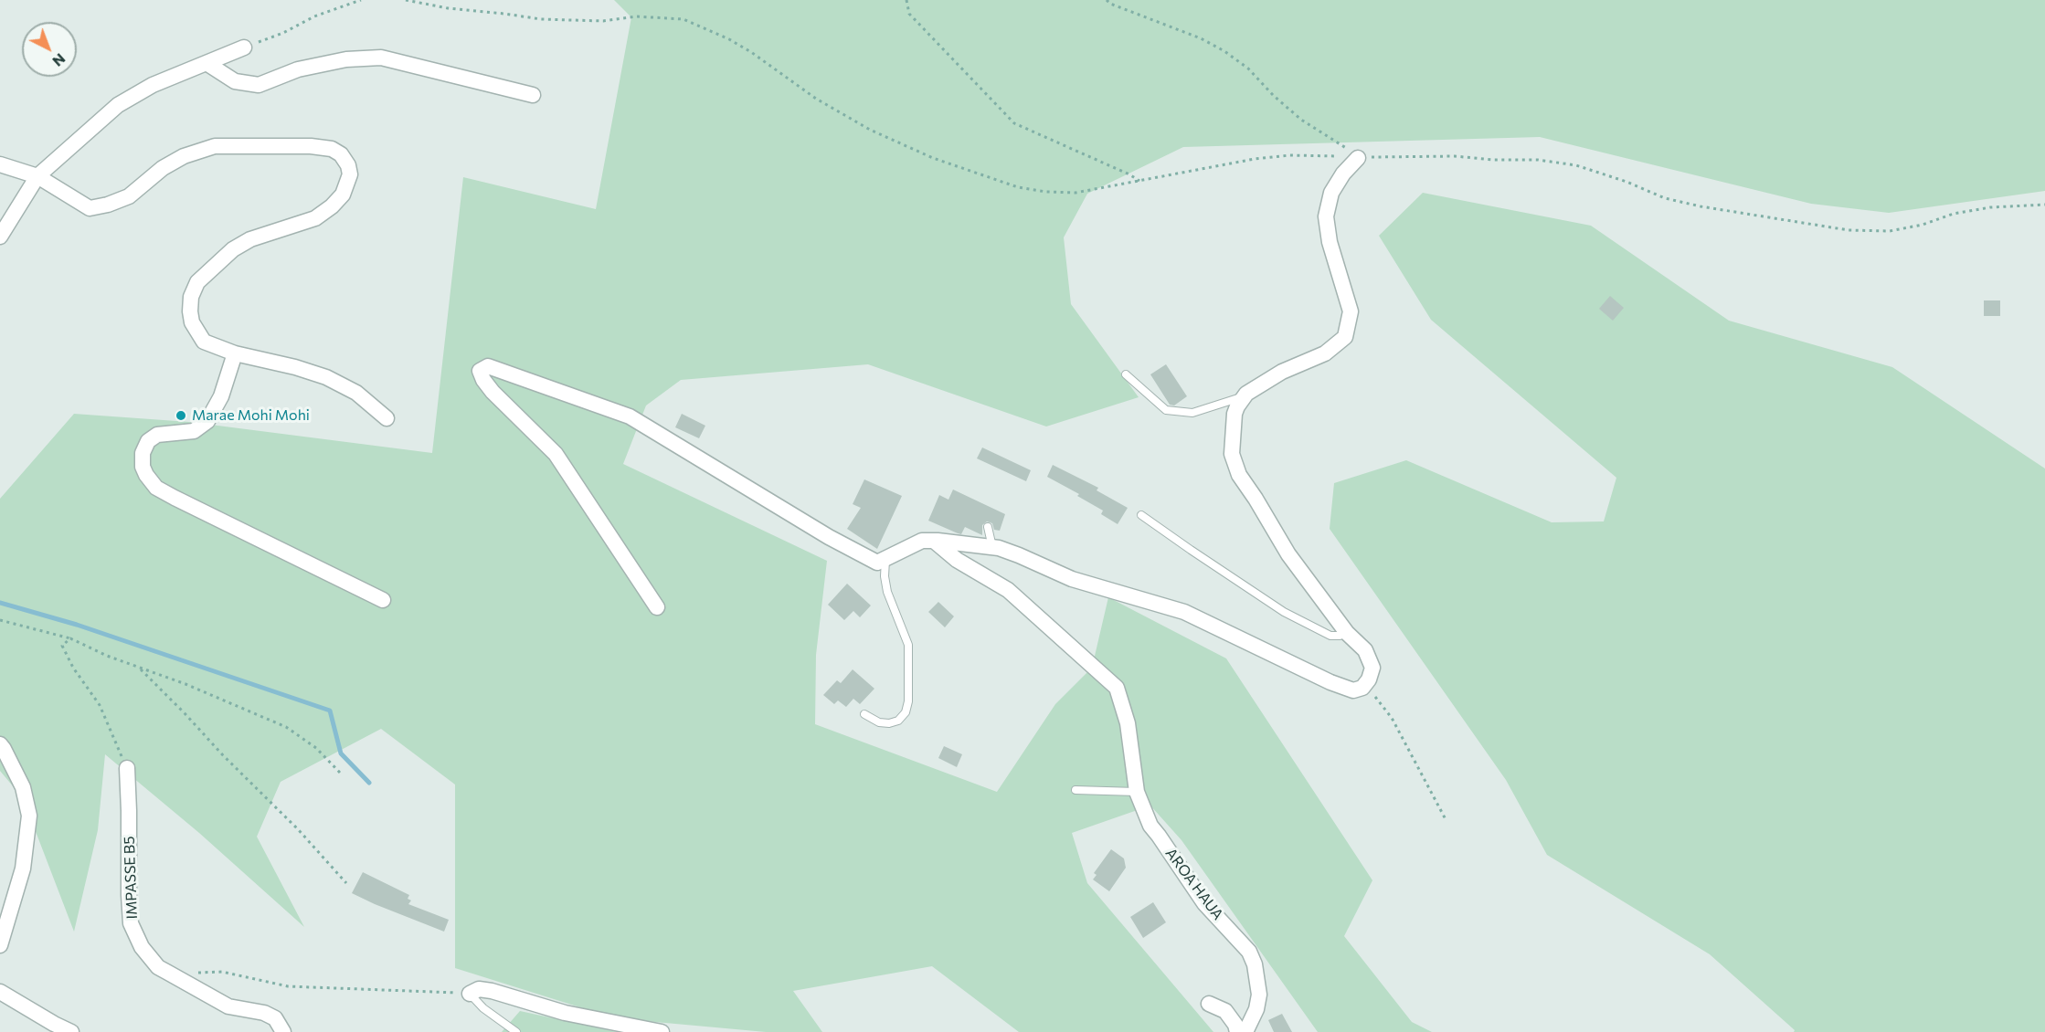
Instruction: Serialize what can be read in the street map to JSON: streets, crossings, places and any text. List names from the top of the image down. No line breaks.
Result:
{"streets":{"street":["IMPASSE B5","AROA HAUA"]},"places":["Marae Mohi Mohi"],"north":"bottom right"}
